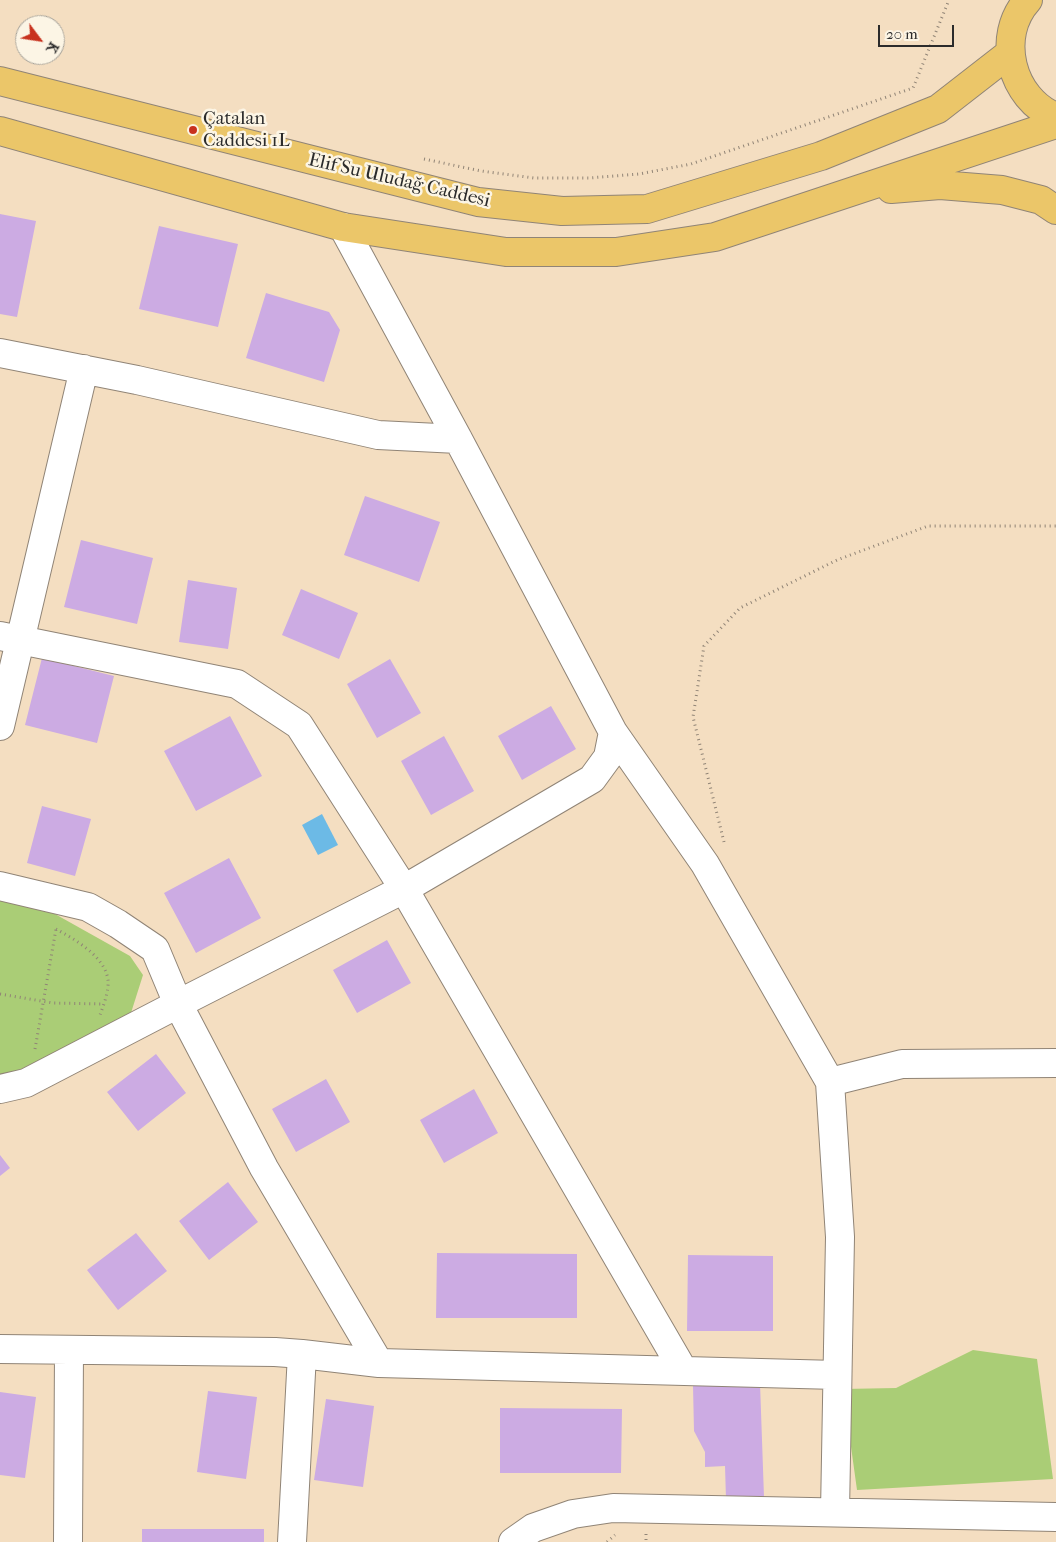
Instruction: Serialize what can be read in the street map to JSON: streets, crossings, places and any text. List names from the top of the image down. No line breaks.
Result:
{"streets":{"main road":["Elif Su Uludağ Caddesi"]},"places":["Çatalan Caddesi 1L"],"scale_bar":"20 m","north":"bottom right"}
